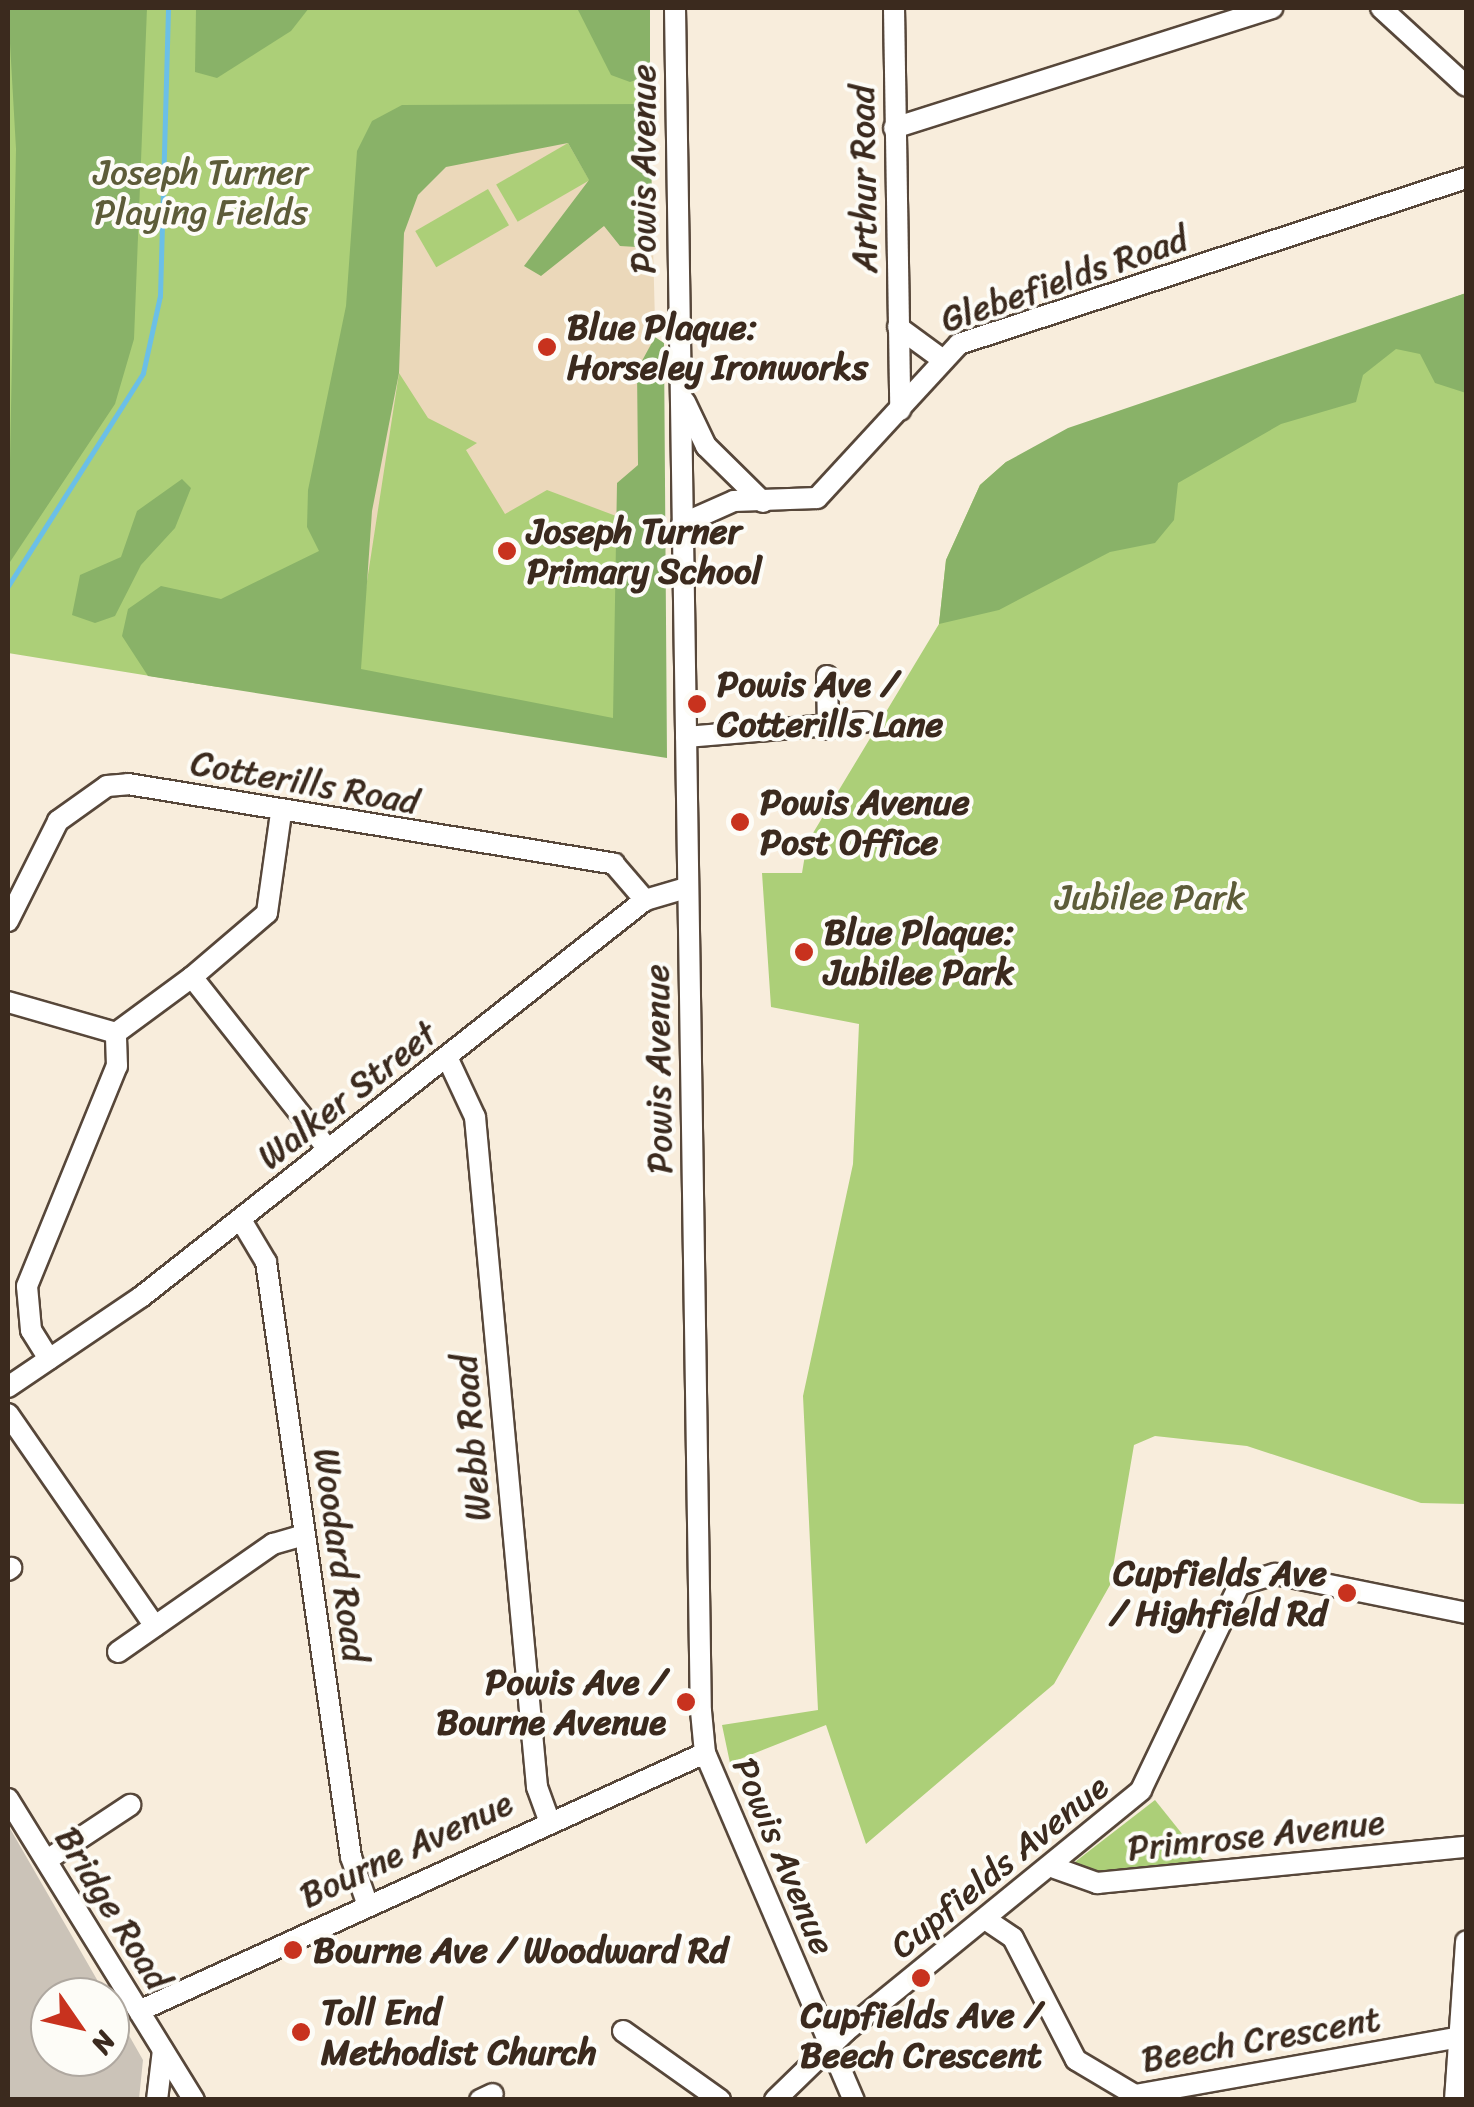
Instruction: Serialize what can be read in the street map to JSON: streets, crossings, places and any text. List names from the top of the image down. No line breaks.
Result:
{"streets":{"street":["Powis Avenue","Arthur Road","Glebefields Road","Cotterills Road","Walker Street","Webb Road","Woodard Road","Primrose Avenue","Bourne Avenue","Cupfields Avenue","Bridge Road","Beech Crescent"]},"crossings":[["Powis Avenue","Glebefields Road"],["Powis Avenue","Walker Street"],["Powis Avenue","Bourne Avenue"],["Powis Avenue","Cupfields Avenue"],["Arthur Road","Glebefields Road"],["Cotterills Road","Walker Street"],["Walker Street","Webb Road"],["Walker Street","Woodard Road"],["Webb Road","Bourne Avenue"],["Woodard Road","Bourne Avenue"],["Primrose Avenue","Cupfields Avenue"],["Bourne Avenue","Bridge Road"],["Cupfields Avenue","Beech Crescent"]],"parks":["Joseph Turner Playing Fields","Jubilee Park"],"places":["Blue Plaque: Horseley Ironworks","Joseph Turner Primary School","Powis Ave / Cotterills Lane","Powis Avenue Post Office","Blue Plaque: Jubilee Park","Cupfields Ave / Highfield Rd","Powis Ave / Bourne Avenue","Bourne Ave / Woodward Rd","Cupfields Ave / Beech Crescent","Toll End Methodist Church"],"north":"bottom right"}
